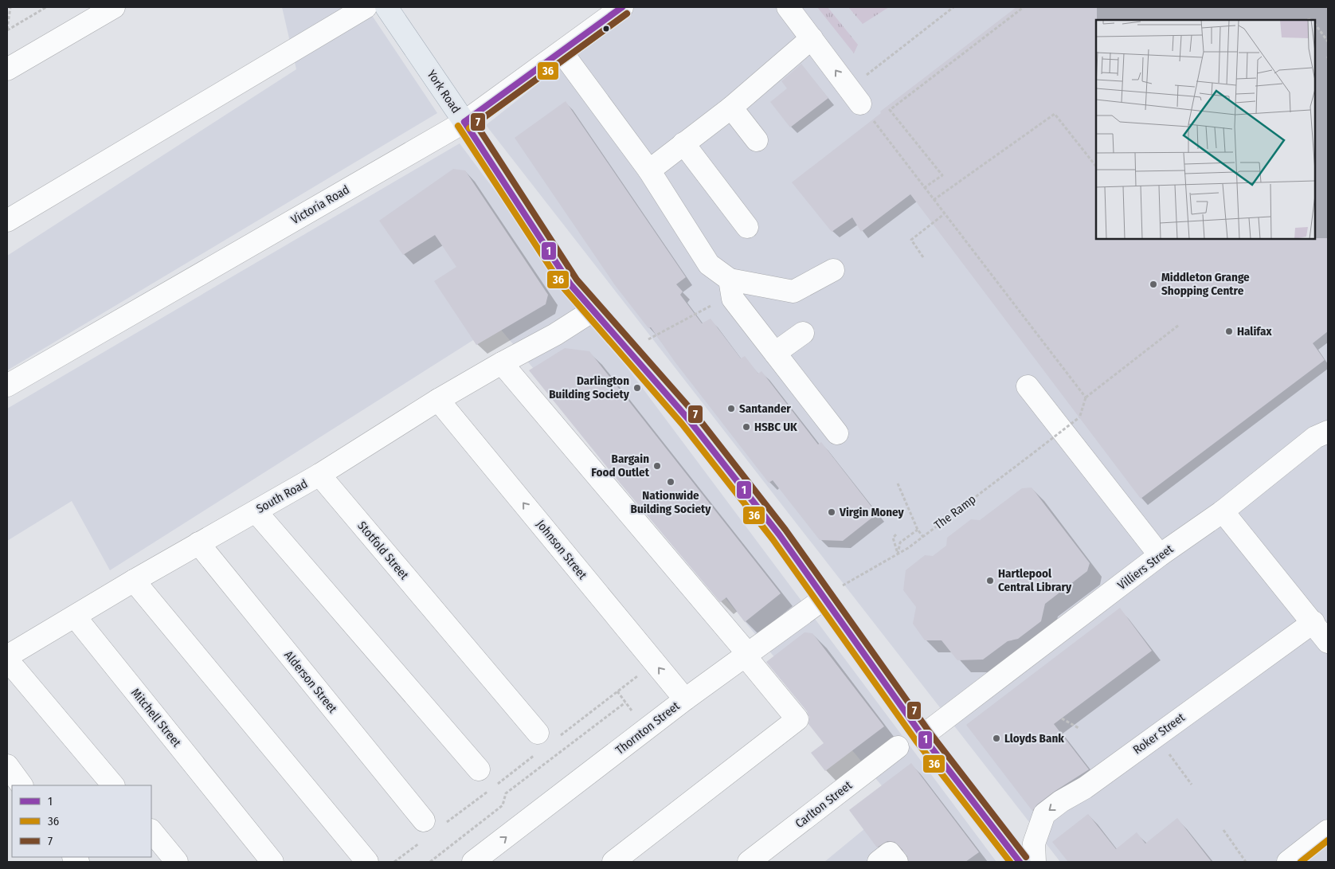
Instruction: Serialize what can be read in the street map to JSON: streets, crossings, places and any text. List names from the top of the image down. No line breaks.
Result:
{"streets":{"main road":["York Road"],"street":["Victoria Road","South Road","Johnson Street","Stotfold Street","Villiers Street","Alderson Street","Mitchell Street","Thornton Street","Roker Street","Carlton Street"],"path":["The Ramp"]},"crossings":[["York Road","Victoria Road"],["York Road","South Road"],["York Road","The Ramp"],["York Road","Villiers Street"],["York Road","Thornton Street"],["South Road","Johnson Street"],["South Road","Stotfold Street"],["South Road","Alderson Street"],["South Road","Mitchell Street"],["The Ramp","Thornton Street"],["Johnson Street","Thornton Street"]],"one_way":["Thornton Street","Roker Street"],"places":["Middleton Grange Shopping Centre","Halifax","Darlington Building Society","Santander","HSBC UK","Bargain Food Outlet","Nationwide Building Society","Virgin Money","Hartlepool Central Library","Lloyds Bank"],"lines":["transit line 1","transit line 36","transit line 7"],"legend":["1","36","7"]}
